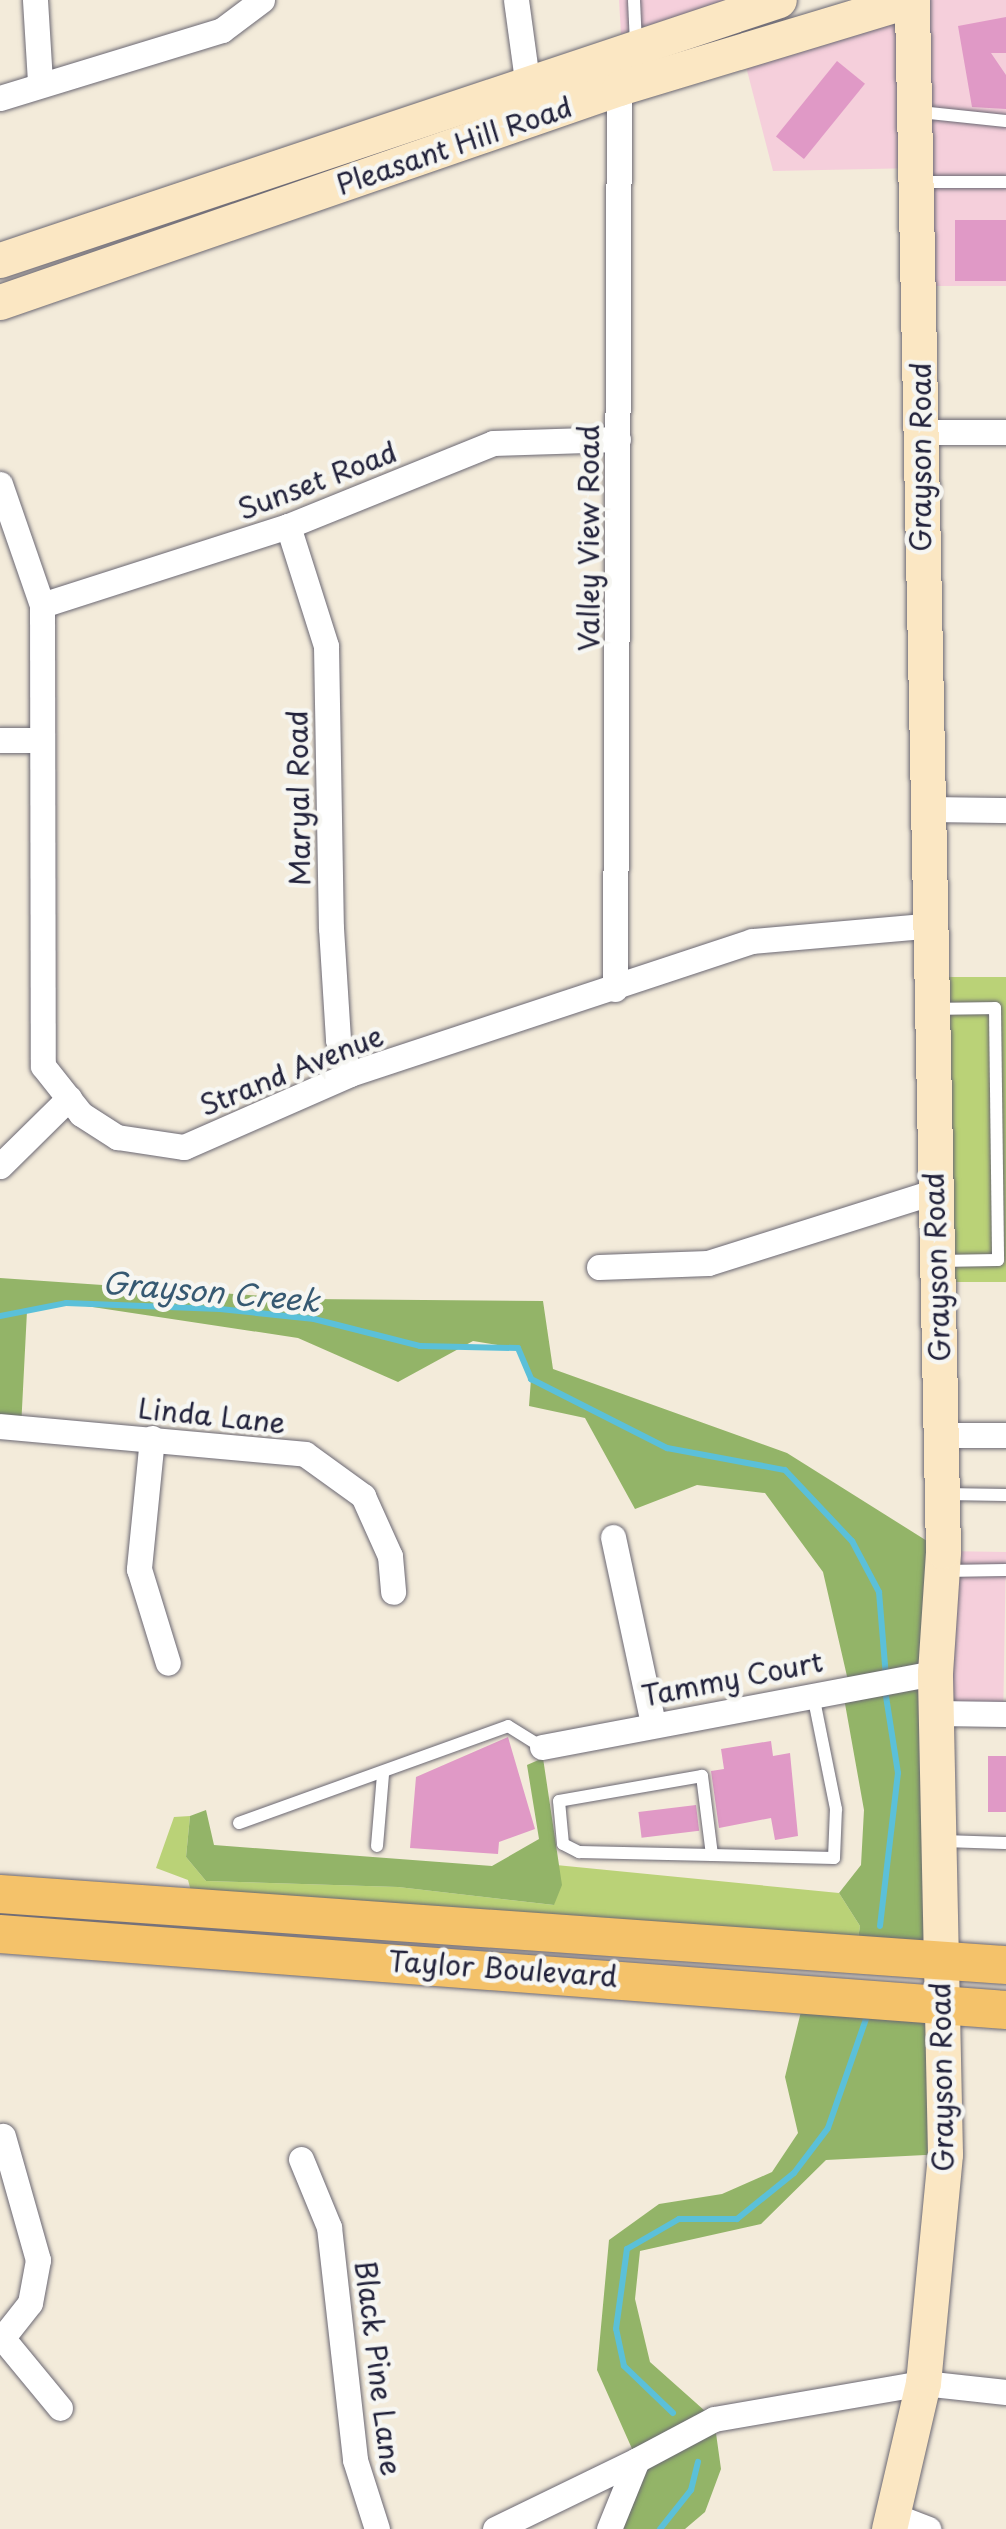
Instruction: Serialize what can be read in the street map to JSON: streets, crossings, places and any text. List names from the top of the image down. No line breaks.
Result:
{"streets":{"main road":["Taylor Boulevard"],"street":["Pleasant Hill Road","Grayson Road","Sunset Road","Valley View Road","Maryal Road","Strand Avenue","Linda Lane","Tammy Court","Black Pine Lane"]},"crossings":[["Pleasant Hill Road","Grayson Road"],["Pleasant Hill Road","Valley View Road"],["Grayson Road","Strand Avenue"],["Grayson Road","Tammy Court"],["Grayson Road","Taylor Boulevard"],["Sunset Road","Valley View Road"],["Sunset Road","Maryal Road"],["Sunset Road","Strand Avenue"],["Valley View Road","Strand Avenue"],["Maryal Road","Strand Avenue"]],"water":["Grayson Creek"]}
